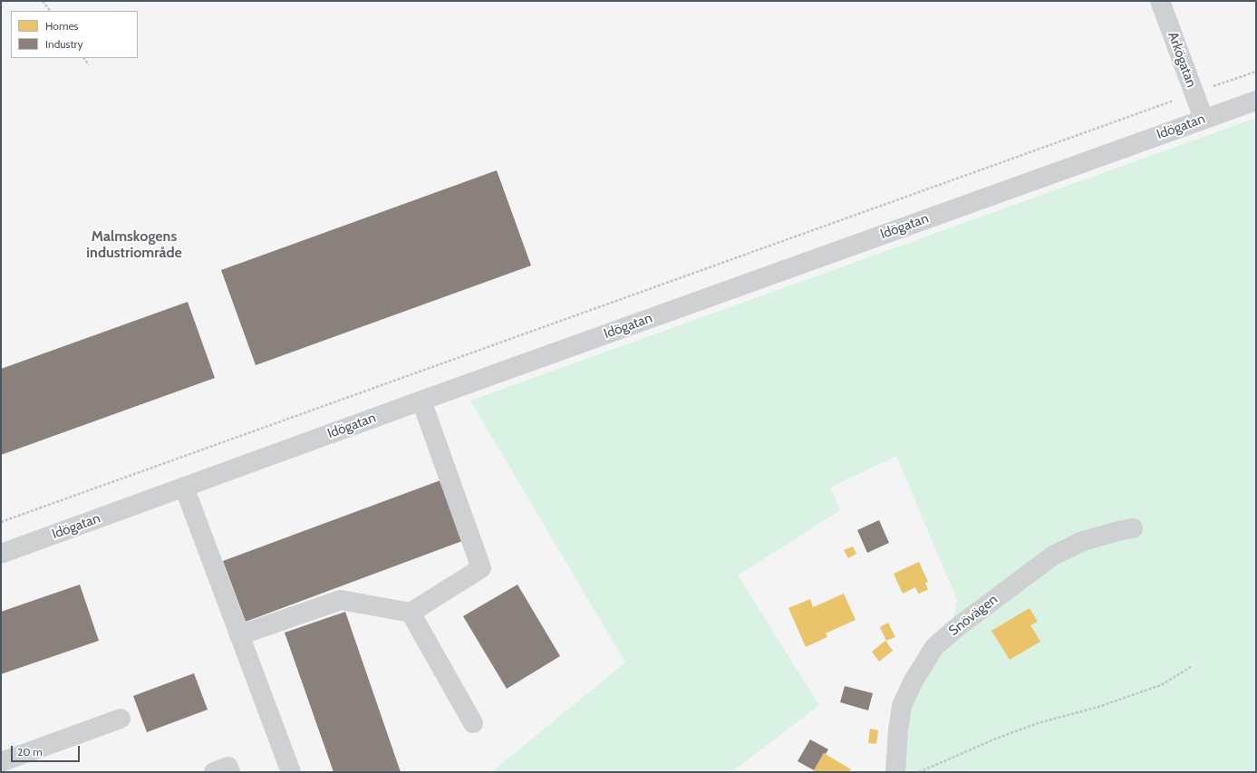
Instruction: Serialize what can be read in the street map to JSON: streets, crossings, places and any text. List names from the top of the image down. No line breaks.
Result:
{"streets":{"street":["Arkögatan","Idögatan","Snövägen"]},"crossings":[["Arkögatan","Idögatan"]],"districts":["Malmskogens industriområde"],"legend":["Homes","Industry"],"scale_bar":"20 m"}
